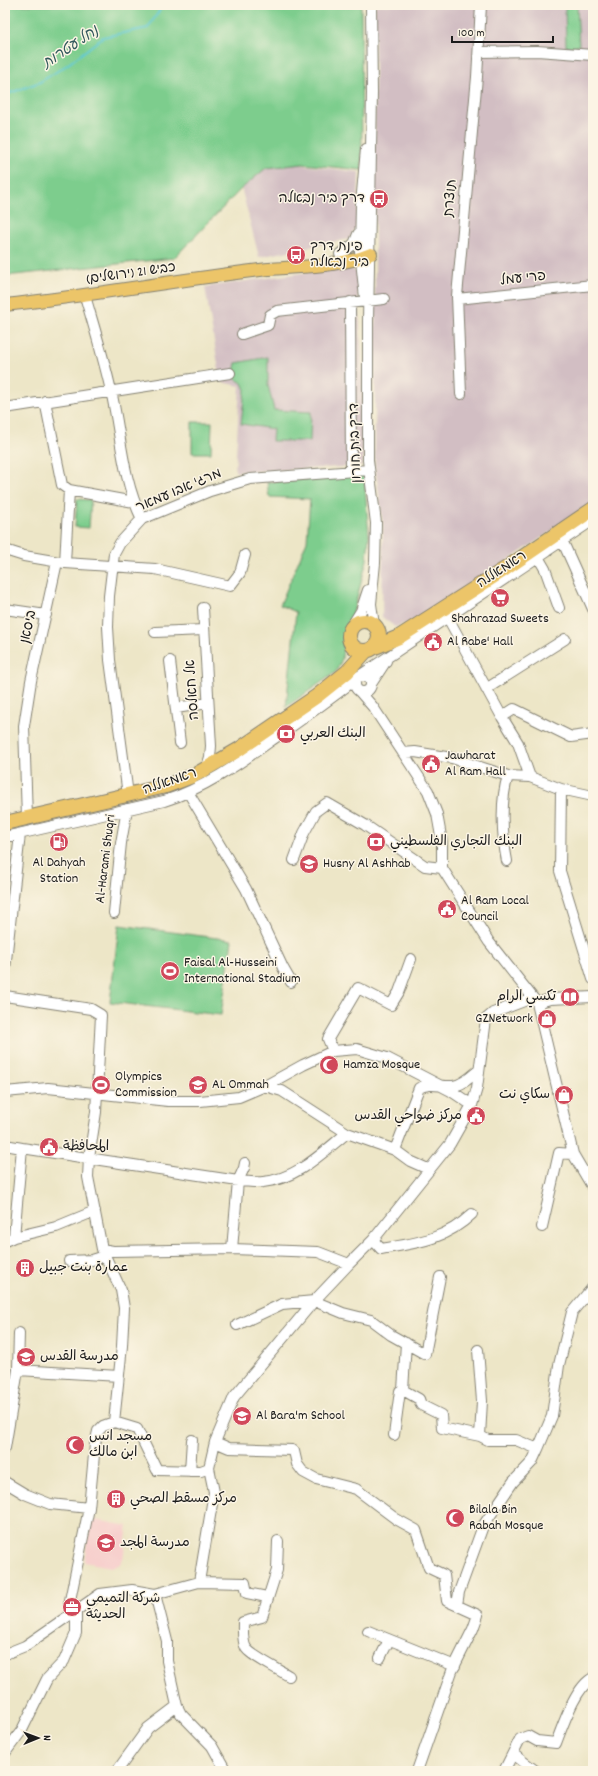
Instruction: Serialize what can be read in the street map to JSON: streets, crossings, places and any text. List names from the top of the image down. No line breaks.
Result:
{"streets":{"highway":["ראמאללה"],"main road":["כביש 21 (ירושלים)"],"street":["תוצרת","פרי עמל","דרך בית חורון","מרג' אבו עמאר","ביסאן","אל חאלסה","Al-Harami Shuqri"]},"crossings":[["תוצרת","פרי עמל"],["כביש 21 (ירושלים)","דרך בית חורון"],["דרך בית חורון","מרג' אבו עמאר"],["דרך בית חורון","ראמאללה"],["מרג' אבו עמאר","ראמאללה"],["מרג' אבו עמאר","Al-Harami Shuqri"],["ראמאללה","ביסאן"],["ראמאללה","אל חאלסה"],["ראמאללה","Al-Harami Shuqri"]],"water":["נחל עטרות"],"places":{"bus stop":["דרך ביר נבאלה","פינת דרך ביר נבאלה"],"supermarket":["Shahrazad Sweets"],"public building":["Al Rabe' Hall","Jawharat Al Ram Hall","Al Ram Local Council","مركز ضواحي القدس","المحافظة"],"bank":["البنك العربي","البنك التجاري الفلسطيني"],"fuel station":["Al Dahyah Station"],"school or university":["Husny Al Ashhab","AL Ommah","مدرسة القدس","Al Bara'm School","مدرسة المجد"],"sports":["Faisal Al-Husseini International Stadium","Olympics Commission"],"library":["تكسي الرام"],"shop":["GZNetwork","سكاي نت"],"mosque":["Hamza Mosque","مسجد انس ابن مالك","Bilala Bin Rabah Mosque"],"building":["عمارة بنت جبيل","مركز مسقط الصحي"],"office":["شركة التميمي الحديثة"]},"scale_bar":"100 m","north":"right"}
